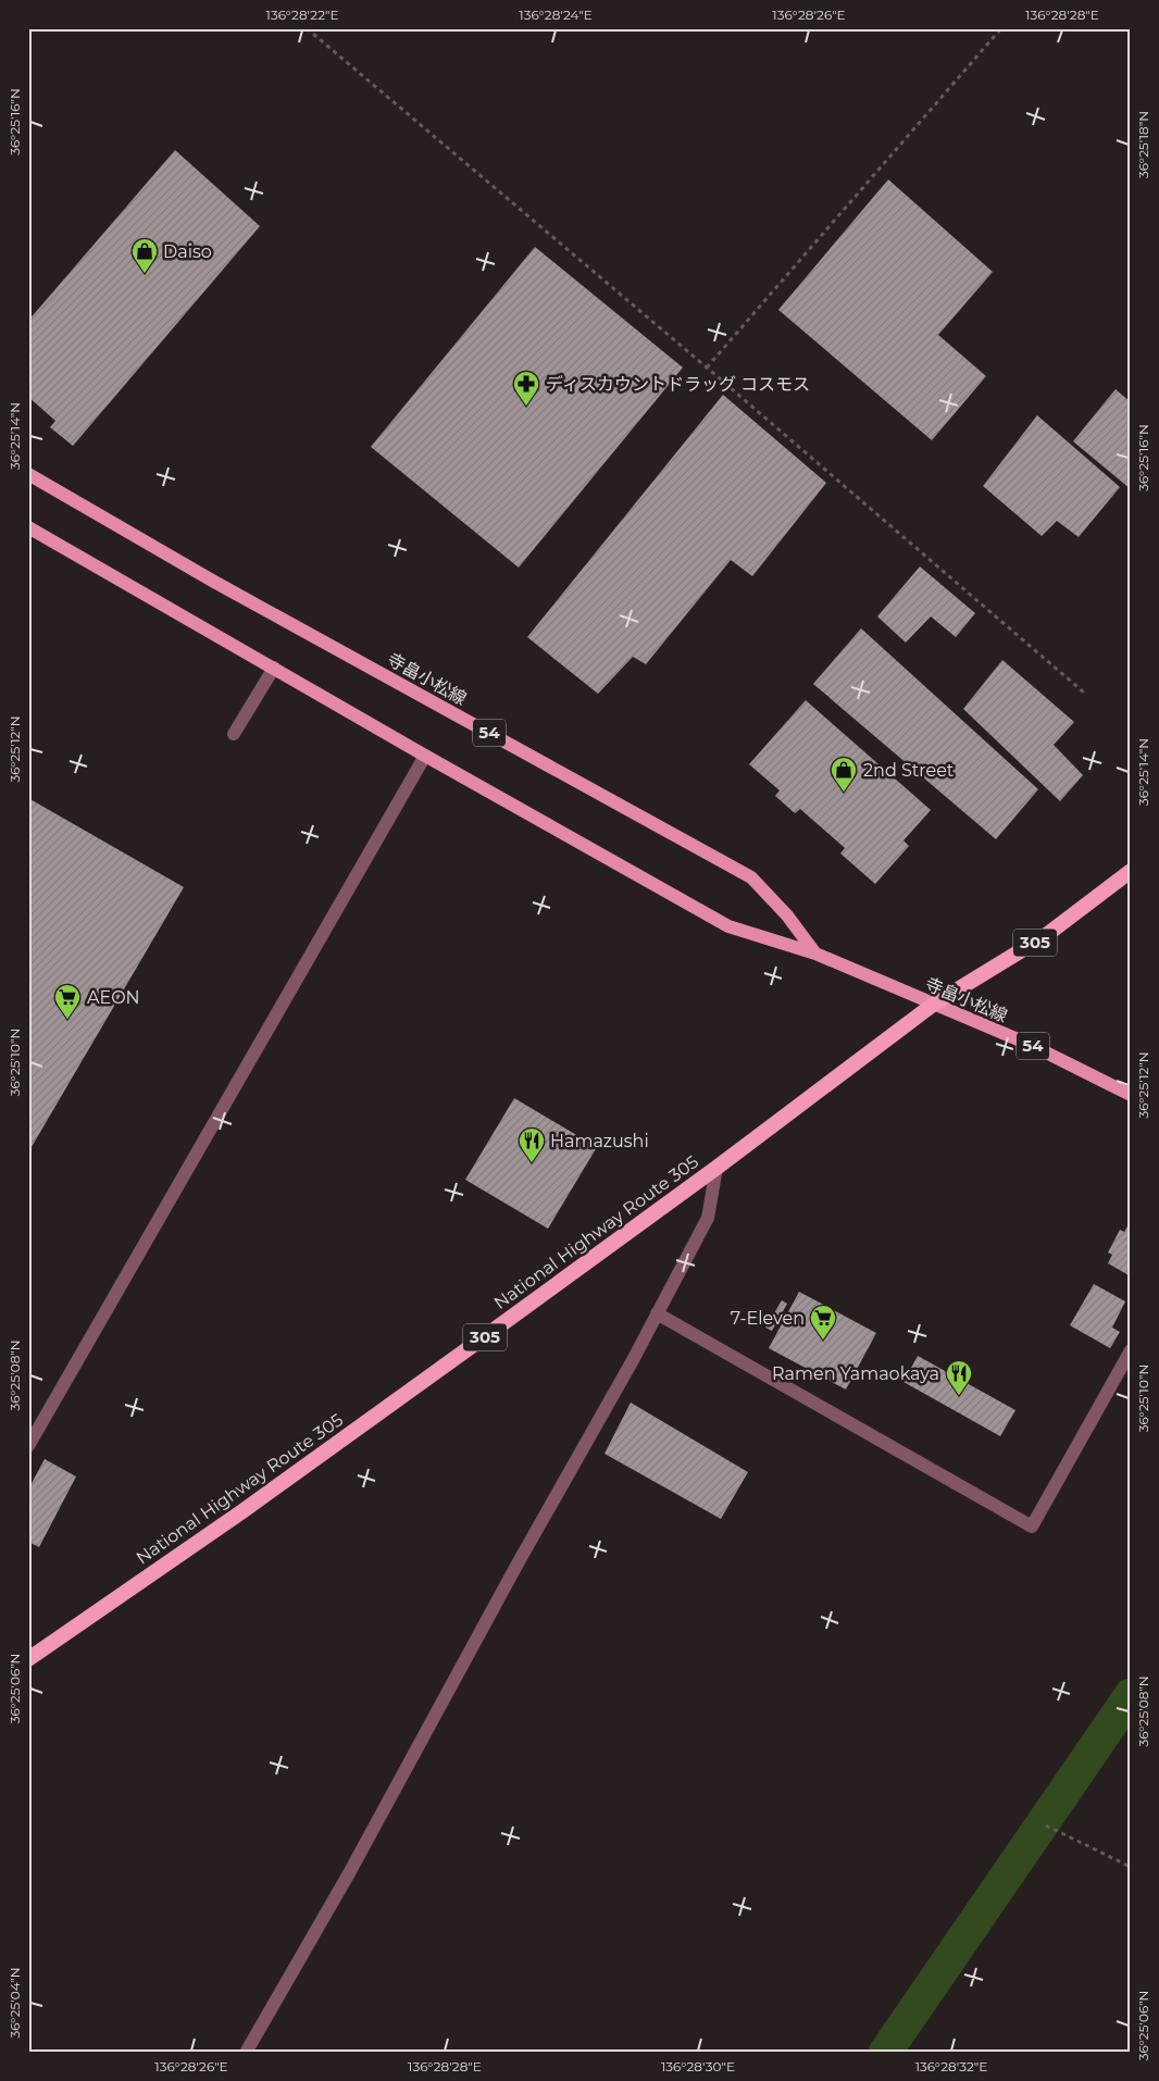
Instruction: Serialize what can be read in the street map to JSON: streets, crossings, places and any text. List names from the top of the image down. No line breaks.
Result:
{"streets":{"highway":["305","National Highway Route 305"],"main road":["寺畠小松線","54"]},"crossings":[["寺畠小松線","National Highway Route 305"]],"places":{"shop":["Daiso","2nd Street"],"pharmacy":["ディスカウントドラッグ コスモス"],"supermarket":["AEON","7-Eleven"],"restaurant":["Hamazushi","Ramen Yamaokaya"]},"coordinates":["136°28'22\"E","136°28'24\"E","136°28'26\"E","136°28'28\"E","36°25'16\"N","36°25'18\"N","36°25'14\"N","36°25'12\"N","36°25'10\"N","36°25'08\"N","36°25'06\"N","36°25'04\"N","136°28'30\"E","136°28'32\"E"]}
